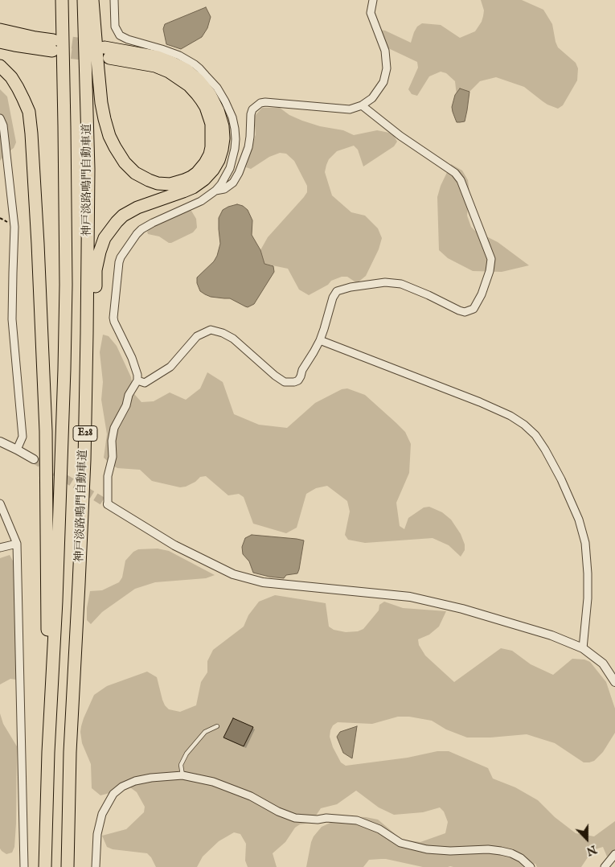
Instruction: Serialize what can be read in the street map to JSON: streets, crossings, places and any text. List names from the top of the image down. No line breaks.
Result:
{"streets":{"highway":["神戸淡路鳴門自動車道","E28"]},"north":"bottom"}
